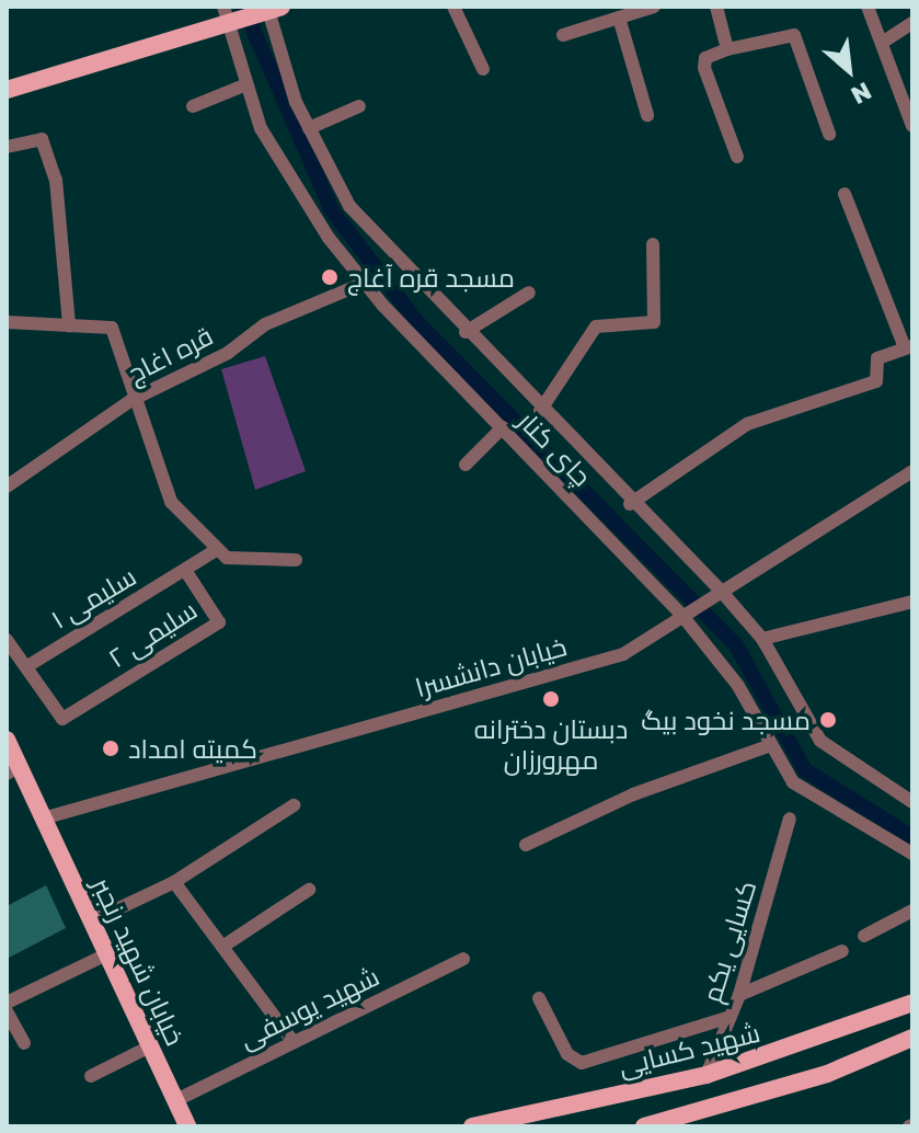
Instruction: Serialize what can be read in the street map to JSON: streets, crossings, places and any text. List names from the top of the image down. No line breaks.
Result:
{"streets":{"main road":["خیابان شهید رنجبر","شهید کسایی"],"street":["قره اغاج","چای کنار","سلیمی ۱","سلیمی ۲","خیابان دانشسرا","کسایی یکم","شهید یوسفی"]},"crossings":[["قره اغاج","چای کنار"],["چای کنار","خیابان دانشسرا"],["سلیمی ۱","سلیمی ۲"],["خیابان دانشسرا","خیابان شهید رنجبر"],["کسایی یکم","شهید کسایی"],["خیابان شهید رنجبر","شهید یوسفی"]],"places":["مسجد قره آغاج","دبستان دخترانه مهرورزان","مسجد نخود‌ بیگ","کمیته امداد"],"north":"bottom right"}
